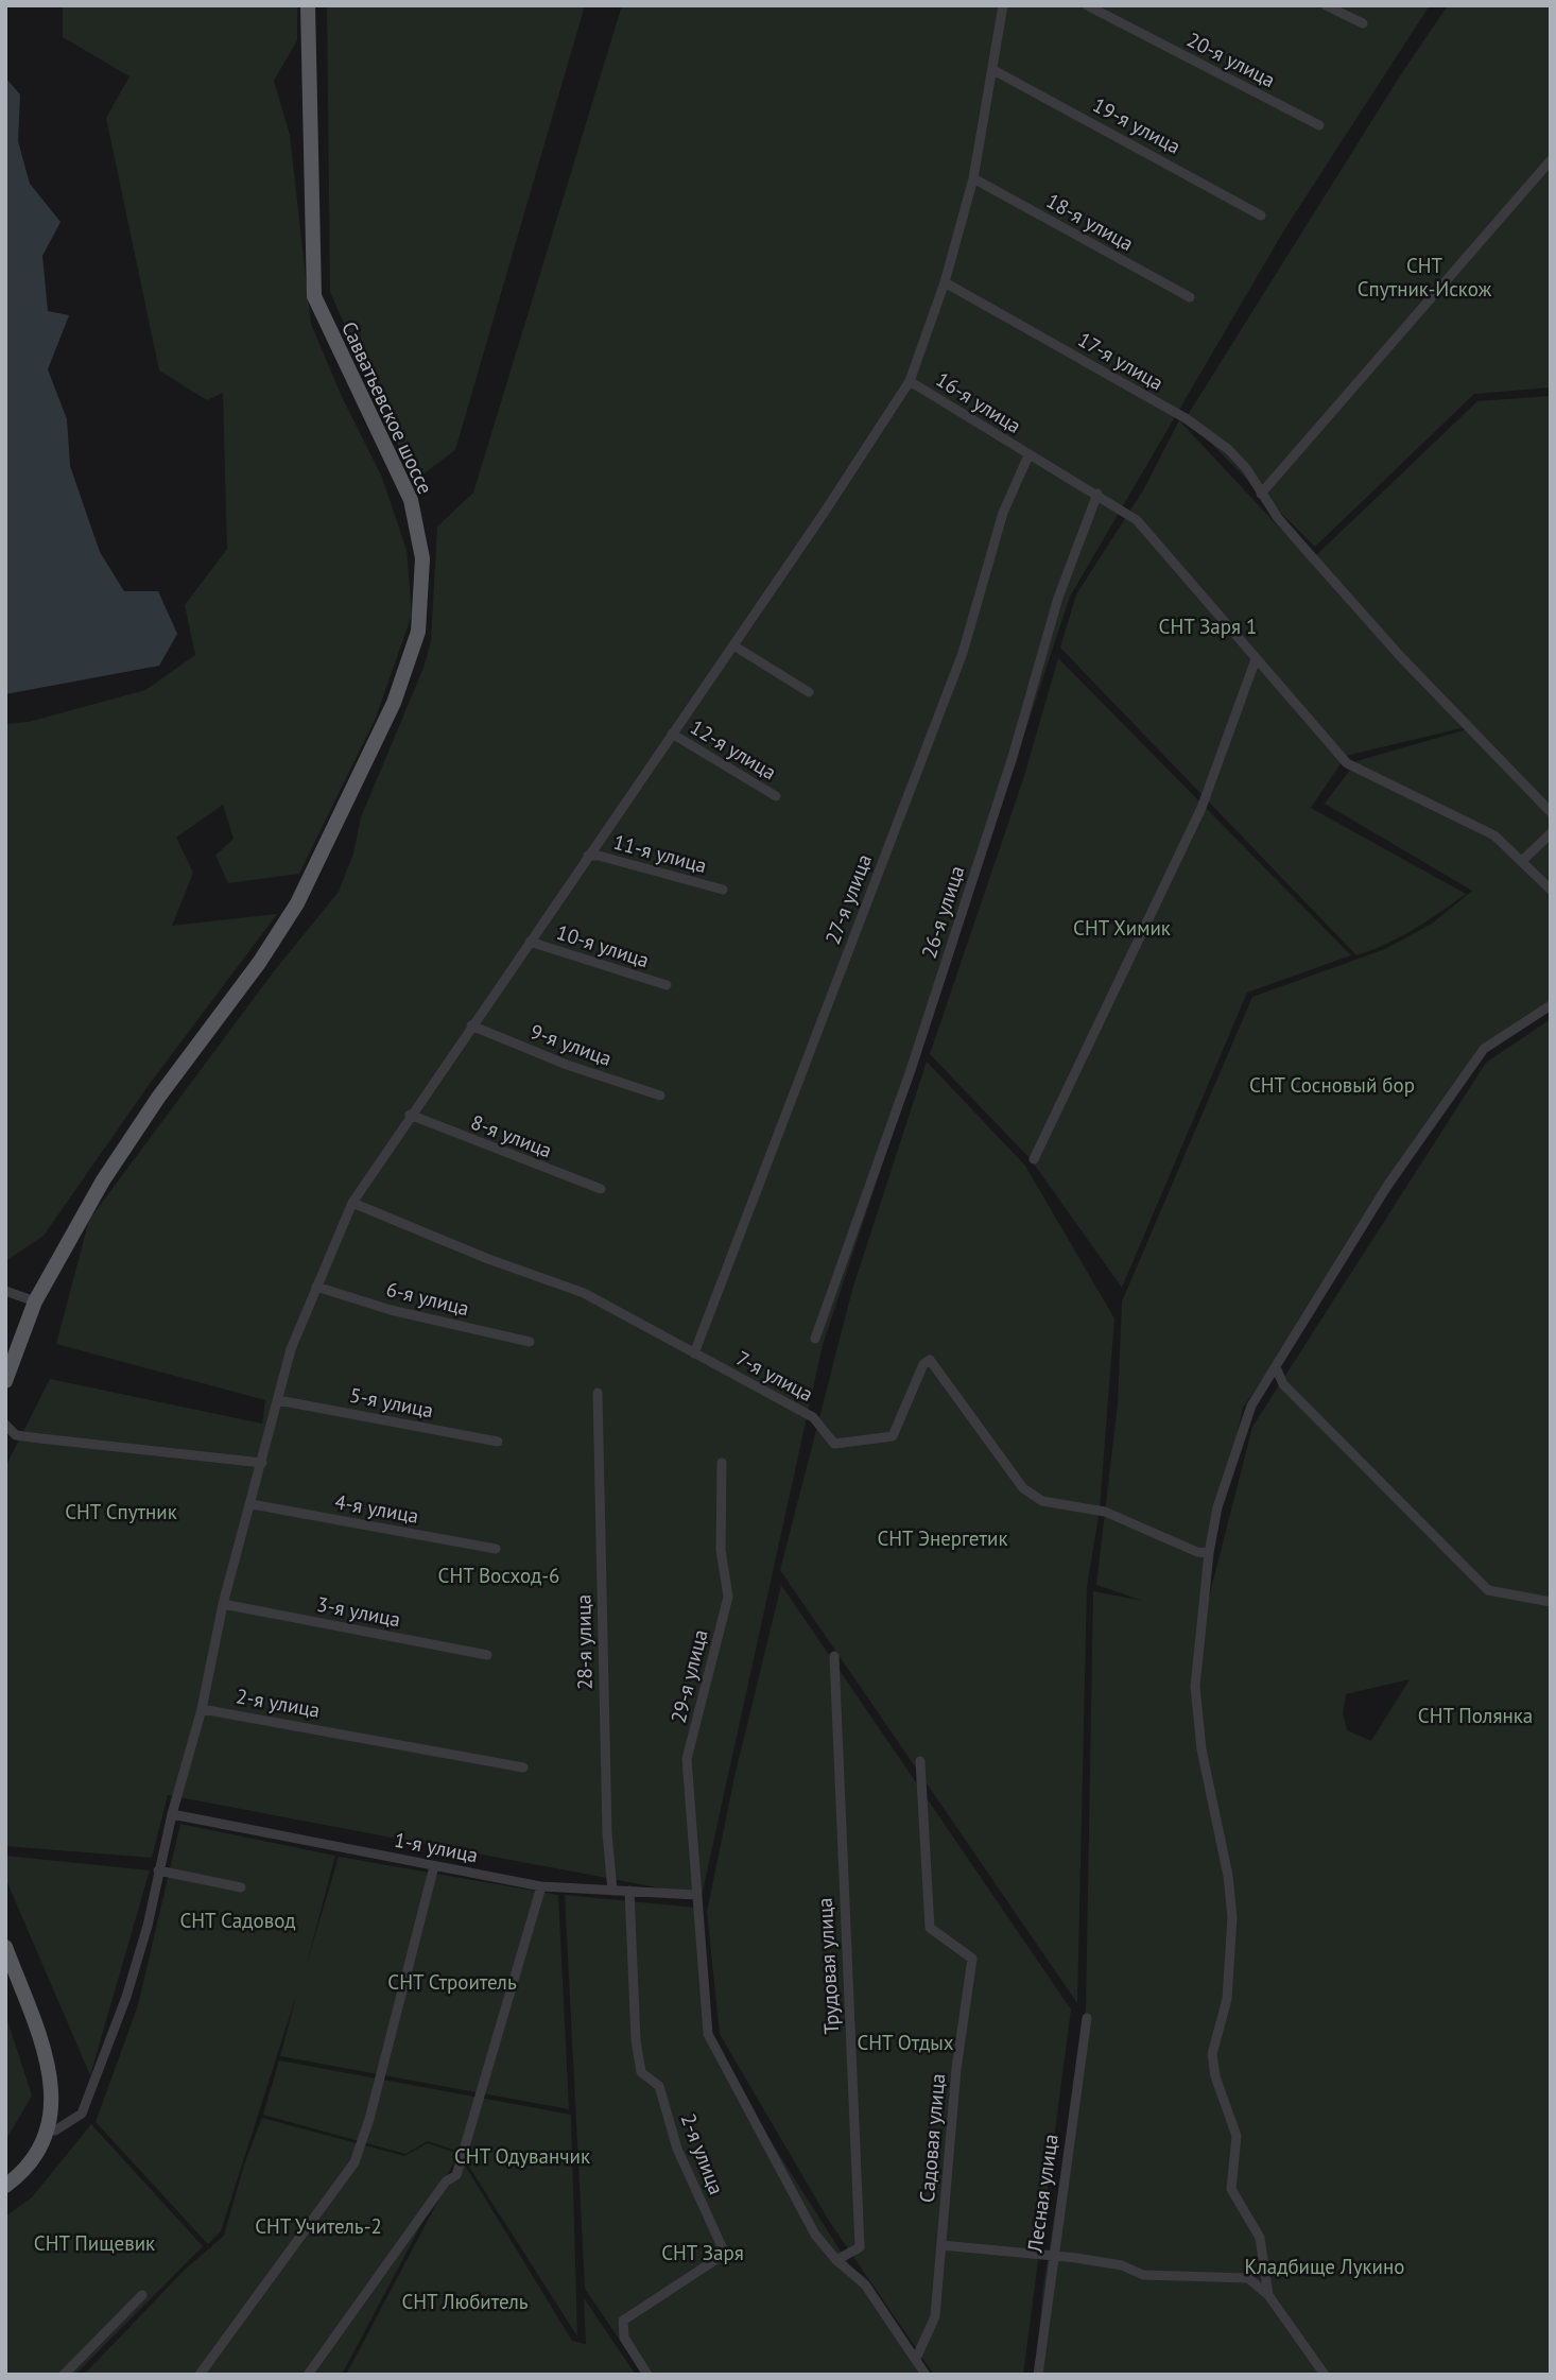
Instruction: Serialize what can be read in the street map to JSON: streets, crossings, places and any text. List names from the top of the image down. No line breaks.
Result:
{"streets":{"main road":["Савватьевское шоссе"],"street":["20-я улица","19-я улица","18-я улица","17-я улица","16-я улица","12-я улица","11-я улица","27-я улица","26-я улица","10-я улица","9-я улица","8-я улица","6-я улица","7-я улица","5-я улица","4-я улица","3-я улица","28-я улица","29-я улица","2-я улица","1-я улица","Трудовая улица","Садовая улица","Лесная улица"]},"crossings":[["16-я улица","27-я улица"],["16-я улица","26-я улица"],["27-я улица","7-я улица"],["28-я улица","1-я улица"],["29-я улица","1-я улица"],["29-я улица","Трудовая улица"],["29-я улица","Садовая улица"],["2-я улица","1-я улица"]],"parks":["СНТ Спутник-Искож","СНТ Заря 1","СНТ Химик","СНТ Сосновый бор","СНТ Спутник","СНТ Энергетик","СНТ Восход-6","СНТ Полянка","СНТ Садовод","СНТ Строитель","СНТ Отдых","СНТ Одуванчик","СНТ Учитель-2","СНТ Пищевик","СНТ Заря","Кладбище Лукино","СНТ Любитель"]}
